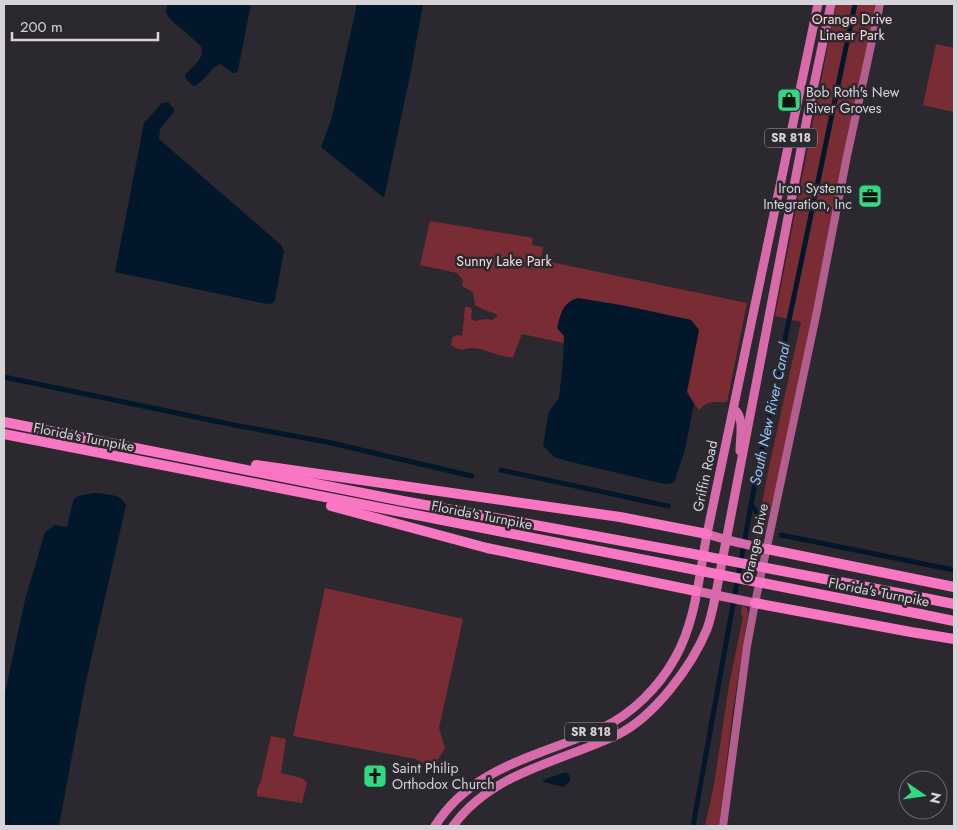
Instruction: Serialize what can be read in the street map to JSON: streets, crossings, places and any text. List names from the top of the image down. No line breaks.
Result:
{"streets":{"highway":["Florida's Turnpike"],"main road":["SR 818","Griffin Road"],"street":["Orange Drive"]},"water":["South New River Canal"],"parks":["Orange Drive Linear Park","Sunny Lake Park"],"places":{"shop":["Bob Roth's New River Groves"],"office":["Iron Systems Integration, Inc"],"church":["Saint Philip Orthodox Church"]},"scale_bar":"200 m","north":"right"}
